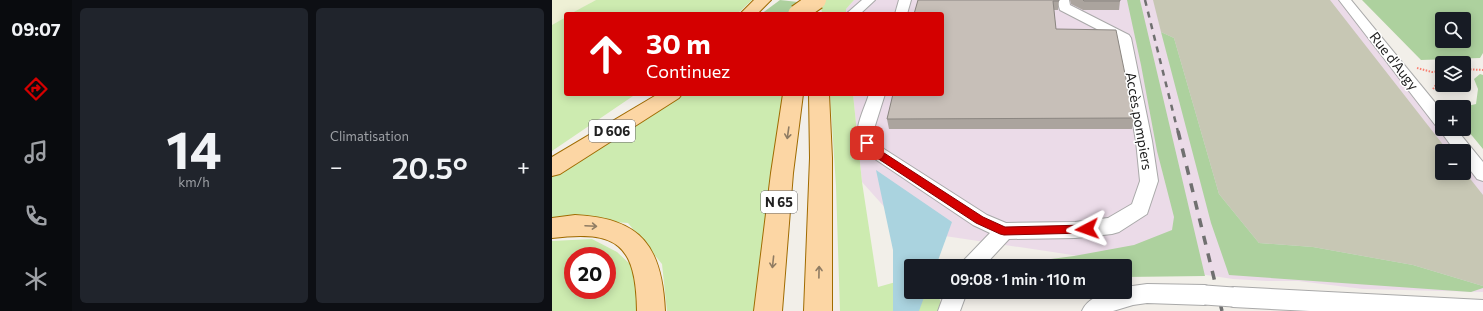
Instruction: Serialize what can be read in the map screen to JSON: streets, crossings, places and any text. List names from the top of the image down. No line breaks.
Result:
{"streets":{"main road":["D 606","N 65"],"street":["Rue d'Augy","Accès pompiers"]},"page":{"tabs":"09:07","tile":[["14","km/h"],"Climatisation"],"map_buttons":["+","−"],"turn":["30 m","Continuez"],"heat":["−","20.5°","+"],"limit":"20","trip":"09:08 · 1 min · 110 m"}}
